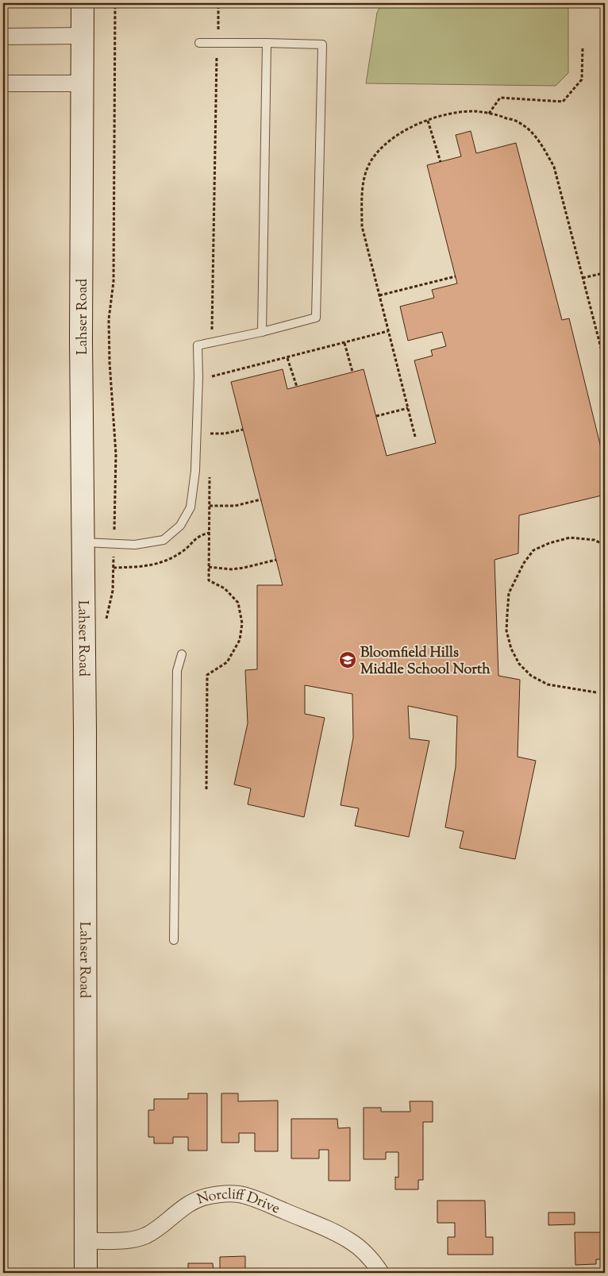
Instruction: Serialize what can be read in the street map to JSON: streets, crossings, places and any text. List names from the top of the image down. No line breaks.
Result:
{"streets":{"street":["Lahser Road","Norcliff Drive"]},"crossings":[["Lahser Road","Norcliff Drive"]],"places":{"school or university":["Bloomfield Hills Middle School North"]}}
